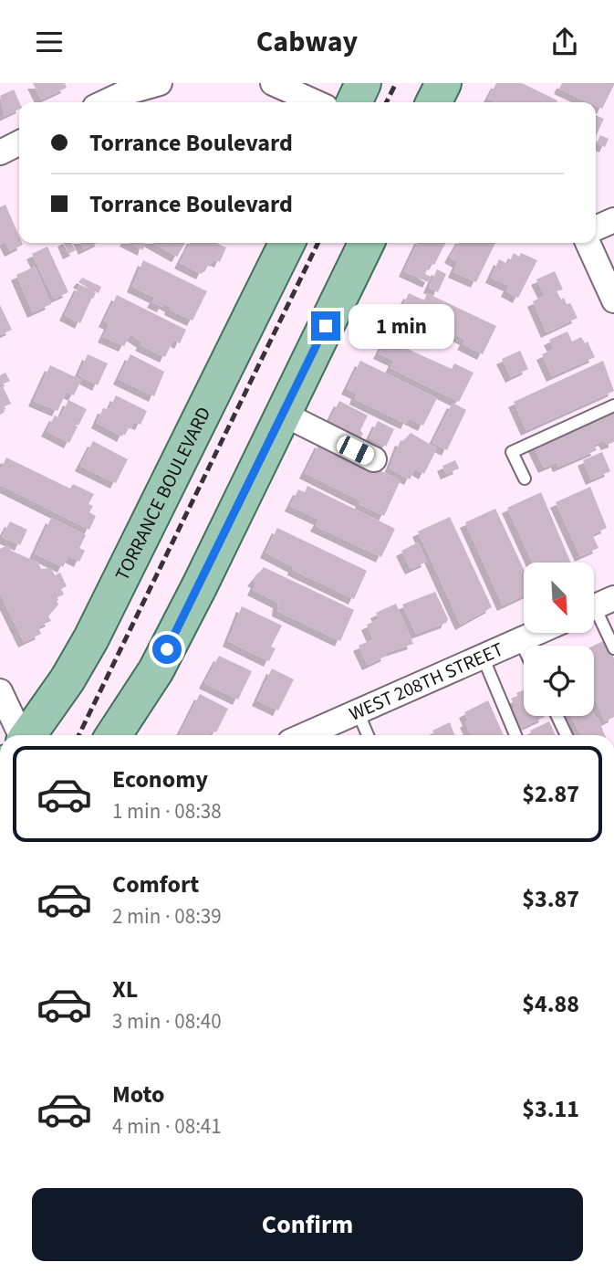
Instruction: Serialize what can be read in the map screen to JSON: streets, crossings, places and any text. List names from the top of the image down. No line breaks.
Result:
{"streets":{"main road":["TORRANCE BOULEVARD"],"street":["WEST 208TH STREET"]},"north":"bottom right","page":{"header":"Cabway","banner":["Torrance Boulevard","Torrance Boulevard"],"bubble":"1 min","list":[{"name":"Economy","note":"1 min · 08:38","value":"$2.87"},{"name":"Comfort","note":"2 min · 08:39","value":"$3.87"},{"name":"XL","note":"3 min · 08:40","value":"$4.88"},{"name":"Moto","note":"4 min · 08:41","value":"$3.11"}],"buttons":"Confirm"}}
